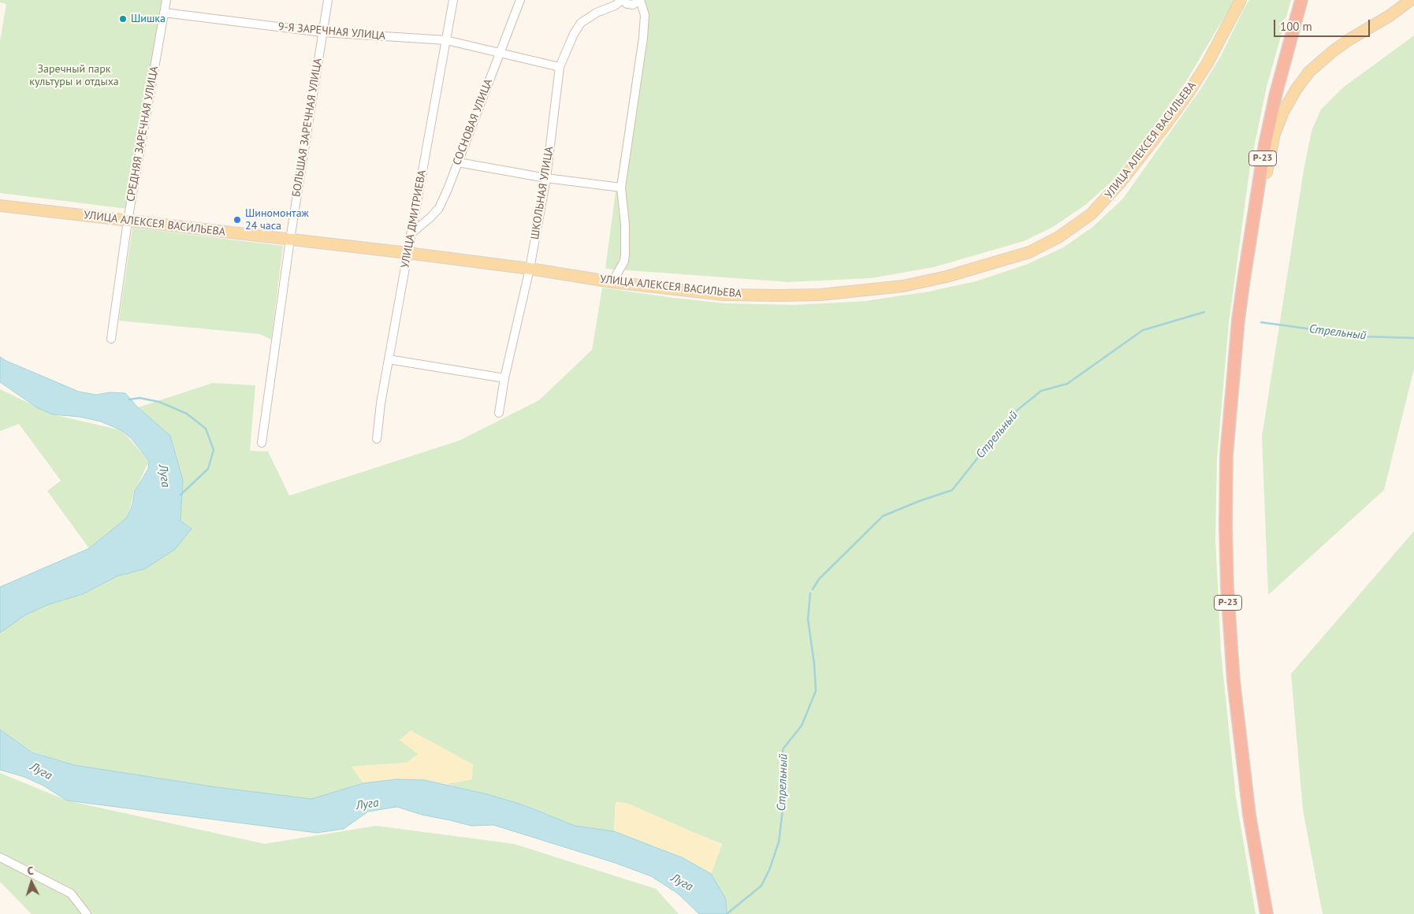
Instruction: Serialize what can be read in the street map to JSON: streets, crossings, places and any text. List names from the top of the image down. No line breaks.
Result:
{"streets":{"highway":["Р-23"],"main road":["УЛИЦА АЛЕКСЕЯ ВАСИЛЬЕВА"],"street":["9-Я ЗАРЕЧНАЯ УЛИЦА","СОСНОВАЯ УЛИЦА","БОЛЬШАЯ ЗАРЕЧНАЯ УЛИЦА","СРЕДНЯЯ ЗАРЕЧНАЯ УЛИЦА","ШКОЛЬНАЯ УЛИЦА","УЛИЦА ДМИТРИЕВА"]},"crossings":[["9-Я ЗАРЕЧНАЯ УЛИЦА","СОСНОВАЯ УЛИЦА"],["9-Я ЗАРЕЧНАЯ УЛИЦА","БОЛЬШАЯ ЗАРЕЧНАЯ УЛИЦА"],["9-Я ЗАРЕЧНАЯ УЛИЦА","СРЕДНЯЯ ЗАРЕЧНАЯ УЛИЦА"],["9-Я ЗАРЕЧНАЯ УЛИЦА","ШКОЛЬНАЯ УЛИЦА"],["9-Я ЗАРЕЧНАЯ УЛИЦА","УЛИЦА ДМИТРИЕВА"],["СОСНОВАЯ УЛИЦА","УЛИЦА ДМИТРИЕВА"],["БОЛЬШАЯ ЗАРЕЧНАЯ УЛИЦА","УЛИЦА АЛЕКСЕЯ ВАСИЛЬЕВА"],["СРЕДНЯЯ ЗАРЕЧНАЯ УЛИЦА","УЛИЦА АЛЕКСЕЯ ВАСИЛЬЕВА"],["УЛИЦА АЛЕКСЕЯ ВАСИЛЬЕВА","ШКОЛЬНАЯ УЛИЦА"],["УЛИЦА АЛЕКСЕЯ ВАСИЛЬЕВА","УЛИЦА ДМИТРИЕВА"]],"water":["Стрельный","Луга"],"parks":["Заречный парк культуры и отдыха"],"places":["Шишка","Шиномонтаж 24 часа"],"scale_bar":"100 m","north":"top"}
